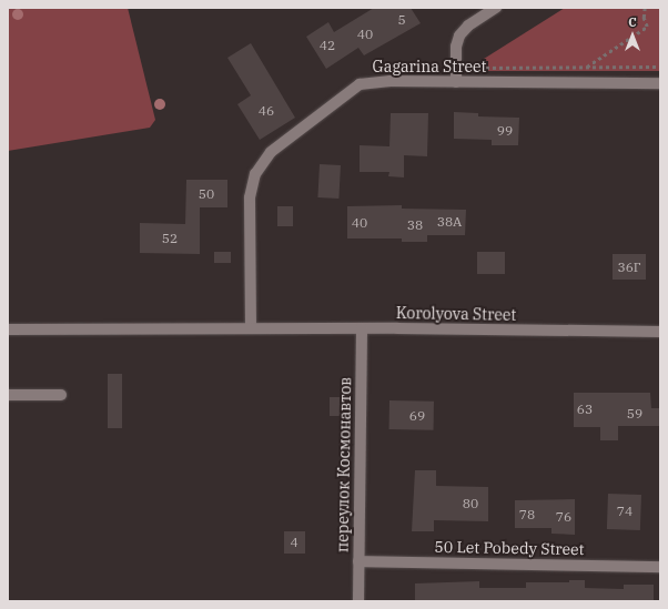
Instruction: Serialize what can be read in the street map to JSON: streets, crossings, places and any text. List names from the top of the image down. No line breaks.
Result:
{"streets":{"street":["Gagarina Street","Korolyova Street","переулок Космонавтов","50 Let Pobedy Street"]},"crossings":[["Gagarina Street","Korolyova Street"],["Korolyova Street","переулок Космонавтов"],["переулок Космонавтов","50 Let Pobedy Street"]],"house_numbers":["5","40","42","46","99","50","38А","40","38","52","36Г","63","59","69","80","74","78","76","4"],"north":"top"}
